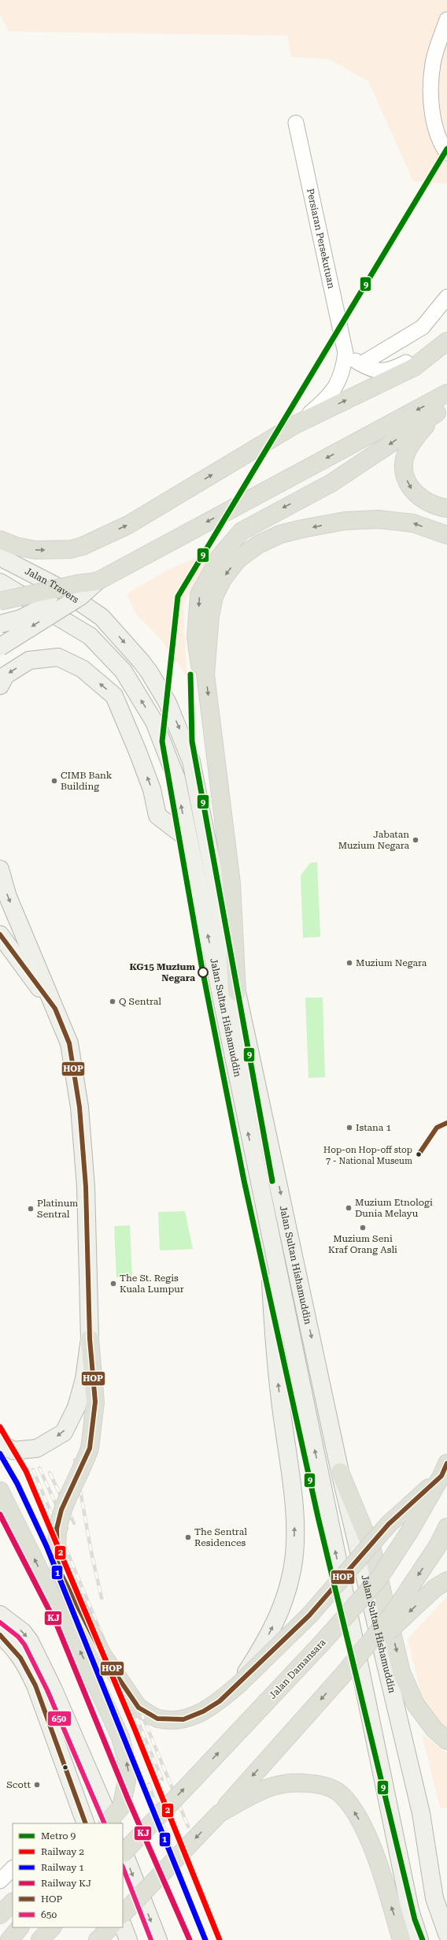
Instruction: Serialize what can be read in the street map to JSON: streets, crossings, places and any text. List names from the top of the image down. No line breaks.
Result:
{"streets":{"main road":["Jalan Travers","Jalan Sultan Hishamuddin","Jalan Damansara"],"street":["Persiaran Persekutuan"]},"crossings":[["Jalan Travers","Jalan Sultan Hishamuddin"]],"places":["CIMB Bank Building","Jabatan Muzium Negara","Muzium Negara","KG15 Muzium Negara","Q Sentral","Istana 1","Hop-on Hop-off stop 7 - National Museum","Muzium Etnologi Dunia Melayu","Platinum Sentral","Muzium Seni Kraf Orang Asli","The St. Regis Kuala Lumpur","The Sentral Residences","Scott"],"lines":["metro line 9","transit line HOP","rail line 2","rail line 1","rail line KJ","transit line 650"],"legend":["Metro 9","Railway 2","Railway 1","Railway KJ","HOP","650"]}
